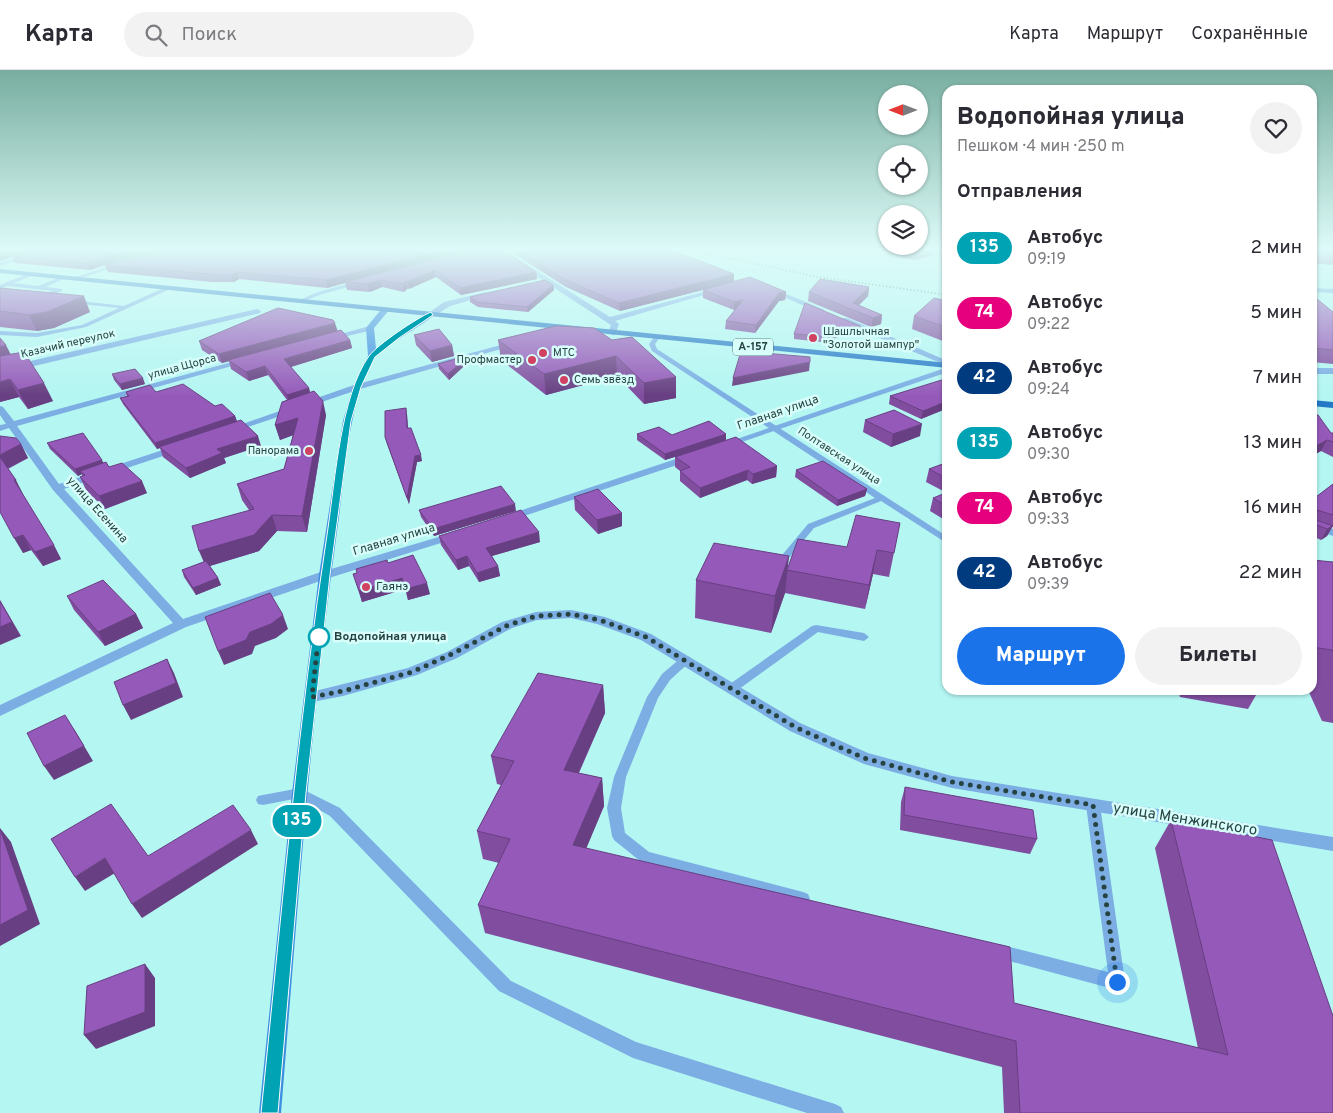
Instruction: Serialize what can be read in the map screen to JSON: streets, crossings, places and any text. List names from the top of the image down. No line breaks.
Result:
{"streets":{"main road":["А-157"],"street":["Казачий переулок","улица Щорса","Главная улица","улица Есенина","улица Менжинского"],"lane":["Полтавская улица"]},"crossings":[["А-157","Полтавская улица"],["улица Щорса","улица Есенина"],["Главная улица","Полтавская улица"],["Главная улица","улица Есенина"]],"places":["Шашлычная \"Золотой шампур\"","МТС","Профмастер","Семь звёзд","Панорама","Гаянэ","Водопойная улица"],"lines":["bus line 135"],"north":"left","page":{"header":"Карта","search":"Поиск","nav":["Карта","Маршрут","Сохранённые"],"on_map":"135","heading":[["Водопойная улица","Пешком · 4 мин · 250 m"],"Отправления"],"list":[{"mark":"135","name":"Автобус","note":"09:19","value":"2 мин"},{"mark":"74","name":"Автобус","note":"09:22","value":"5 мин"},{"mark":"42","name":"Автобус","note":"09:24","value":"7 мин"},{"mark":"135","name":"Автобус","note":"09:30","value":"13 мин"},{"mark":"74","name":"Автобус","note":"09:33","value":"16 мин"},{"mark":"42","name":"Автобус","note":"09:39","value":"22 мин"}],"buttons":["Маршрут","Билеты"]}}
